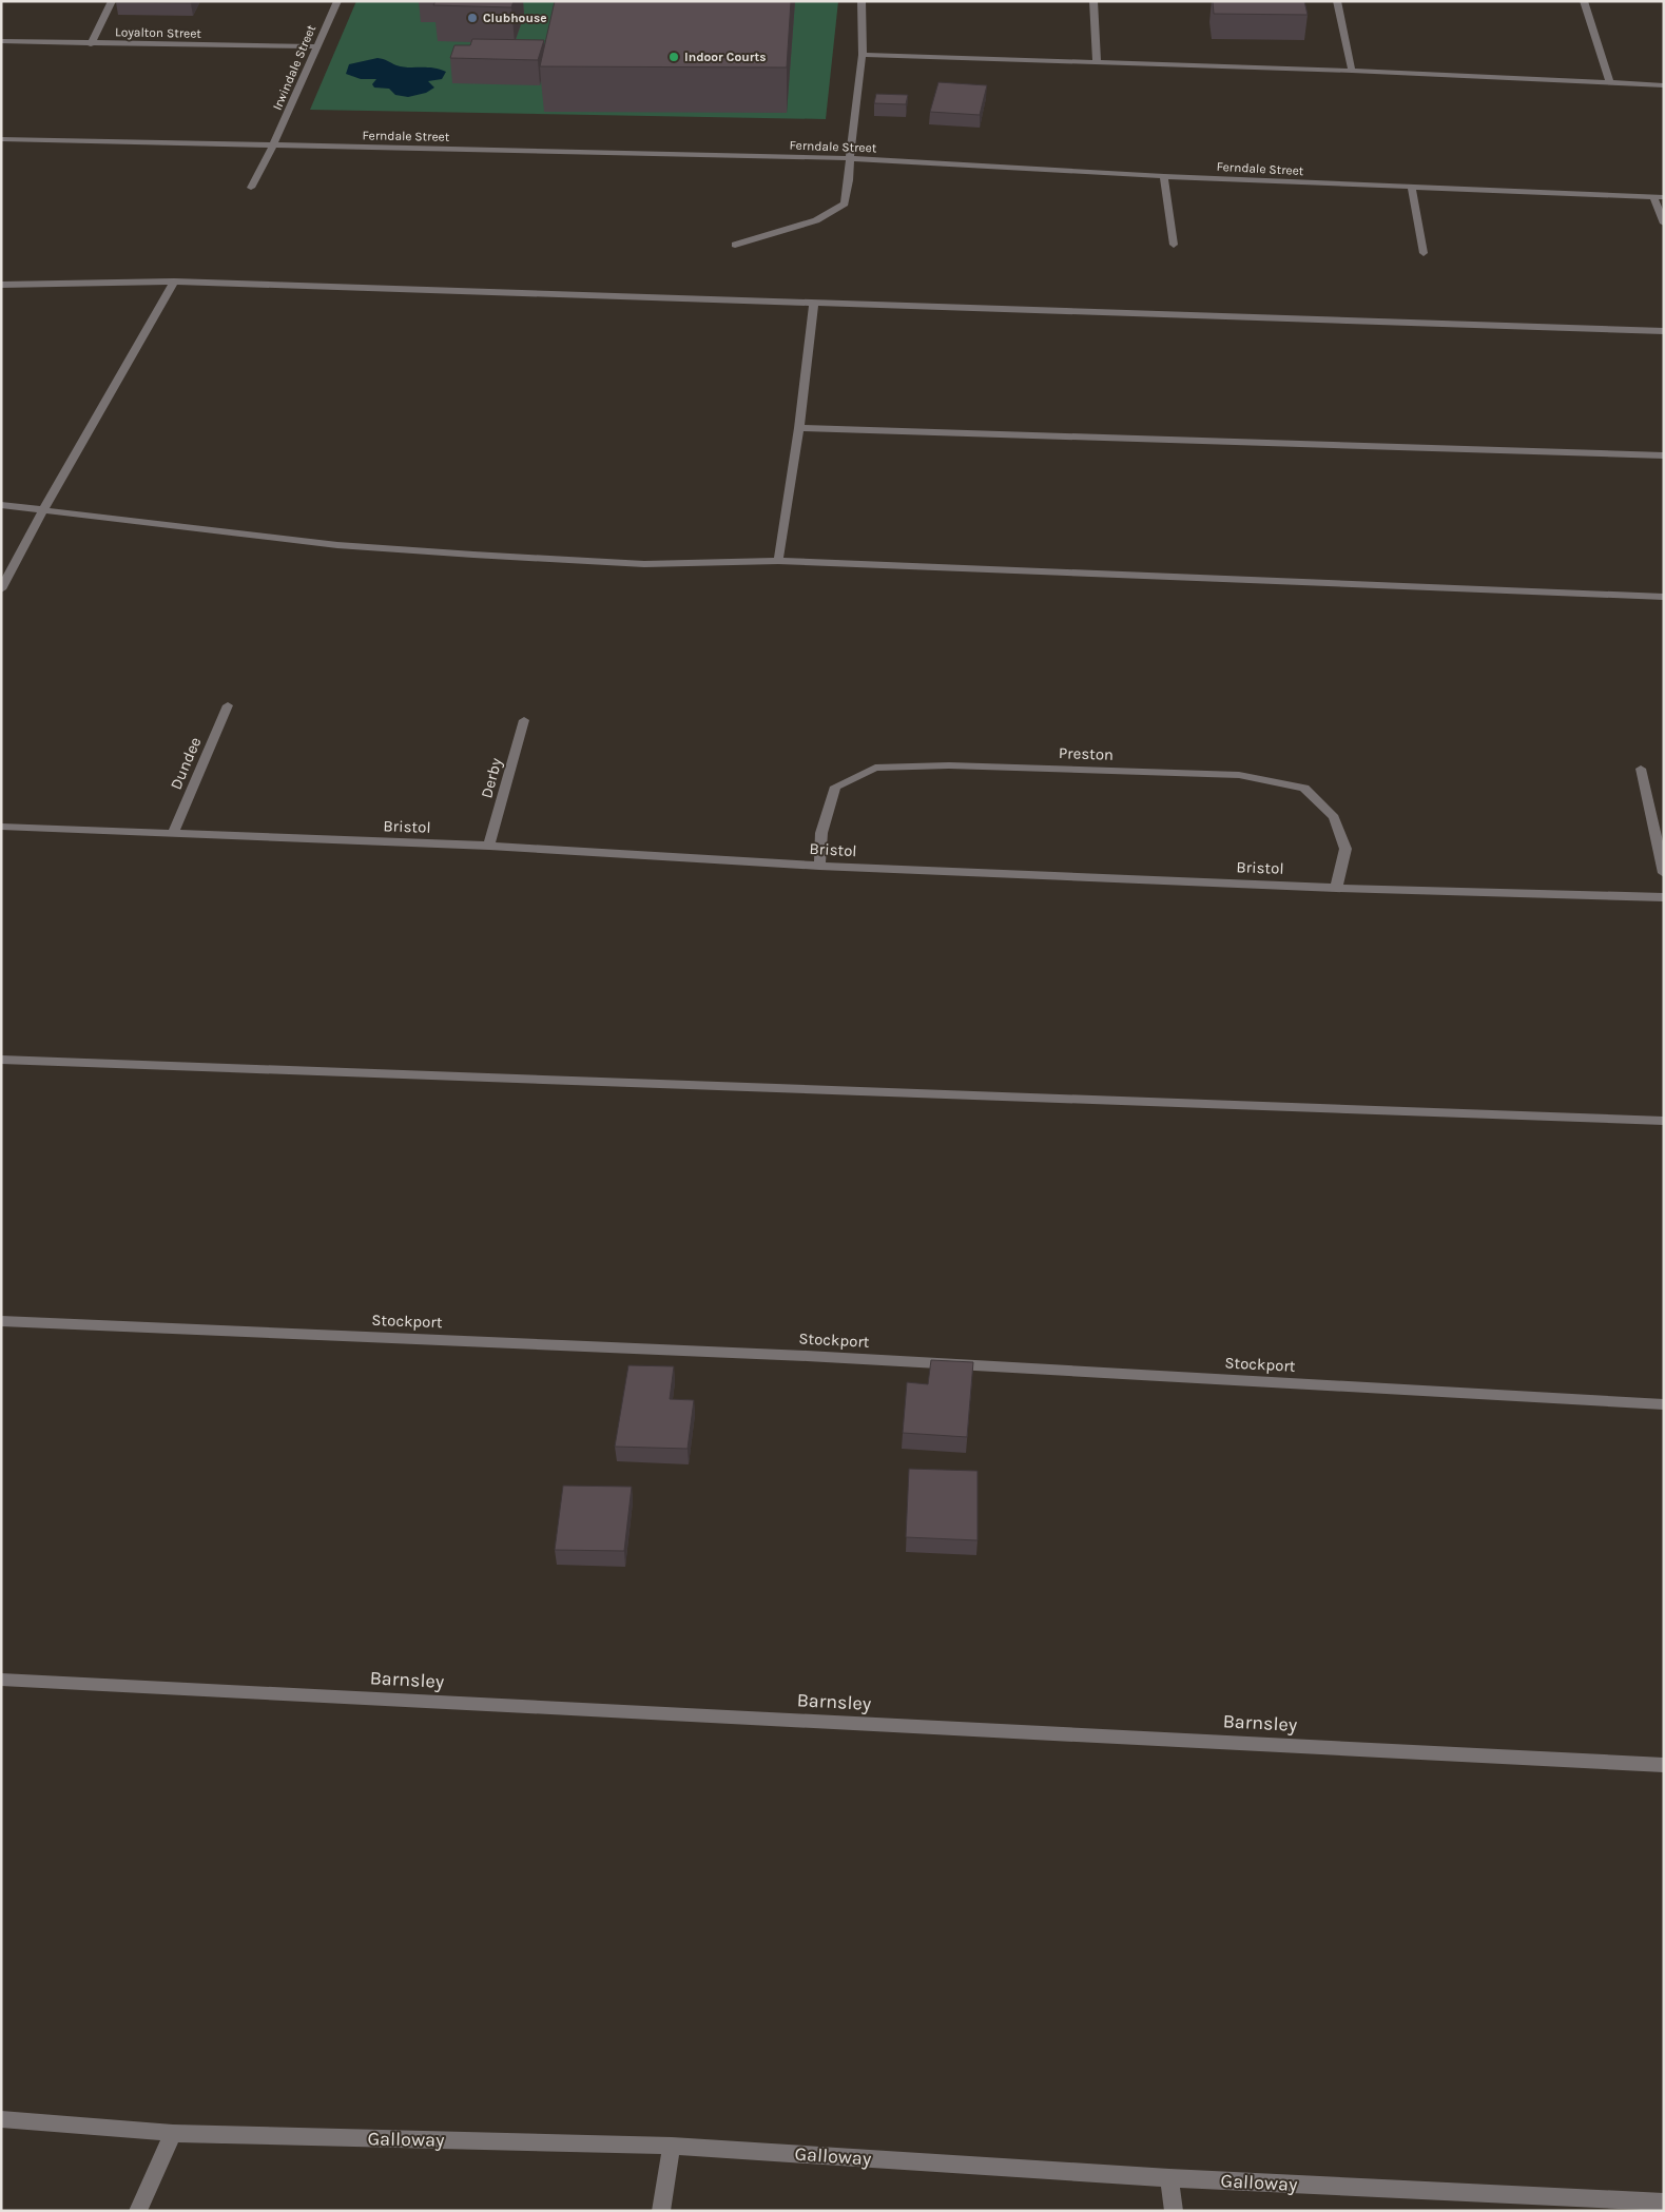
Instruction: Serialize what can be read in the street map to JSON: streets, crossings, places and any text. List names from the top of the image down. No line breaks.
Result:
{"streets":{"street":["Loyalton Street","Irwindale Street","Ferndale Street","Preston","Dundee","Derby","Bristol","Stockport","Barnsley","Galloway"]},"crossings":[["Loyalton Street","Irwindale Street"],["Irwindale Street","Ferndale Street"],["Preston","Bristol"],["Dundee","Bristol"],["Derby","Bristol"]],"places":["Clubhouse","Indoor Courts"]}
